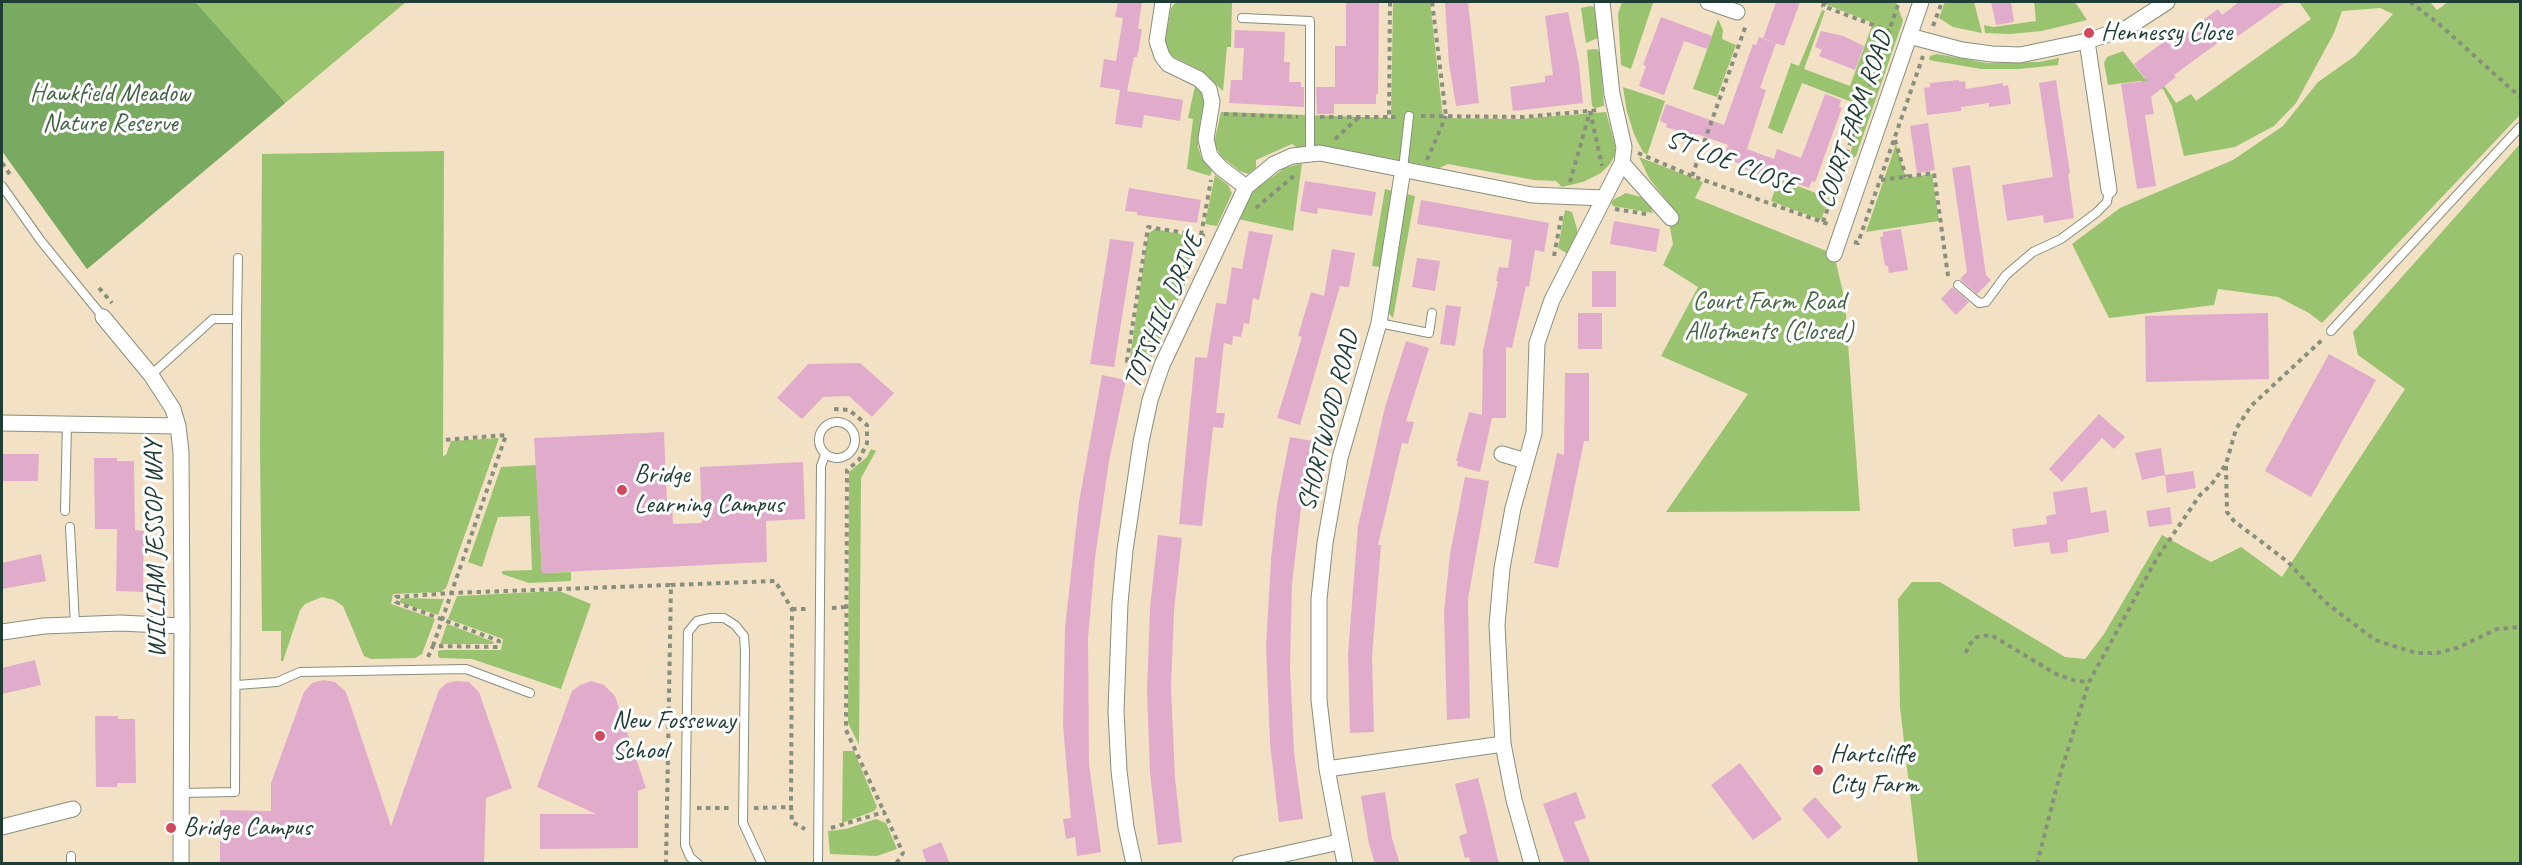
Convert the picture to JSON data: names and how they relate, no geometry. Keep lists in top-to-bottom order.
{
  "streets": {
    "street": [
      "COURT FARM ROAD",
      "ST LOE CLOSE",
      "TOTSHILL DRIVE",
      "SHORTWOOD ROAD",
      "WILLIAM JESSOP WAY"
    ]
  },
  "crossings": [
    ["TOTSHILL DRIVE", "SHORTWOOD ROAD"]
  ],
  "parks": ["Hawkfield Meadow Nature Reserve", "Court Farm Road Allotments (Closed)"],
  "places": [
    "Hennessy Close",
    "Bridge Learning Campus",
    "New Fosseway School",
    "Hartcliffe City Farm",
    "Bridge Campus"
  ]
}
